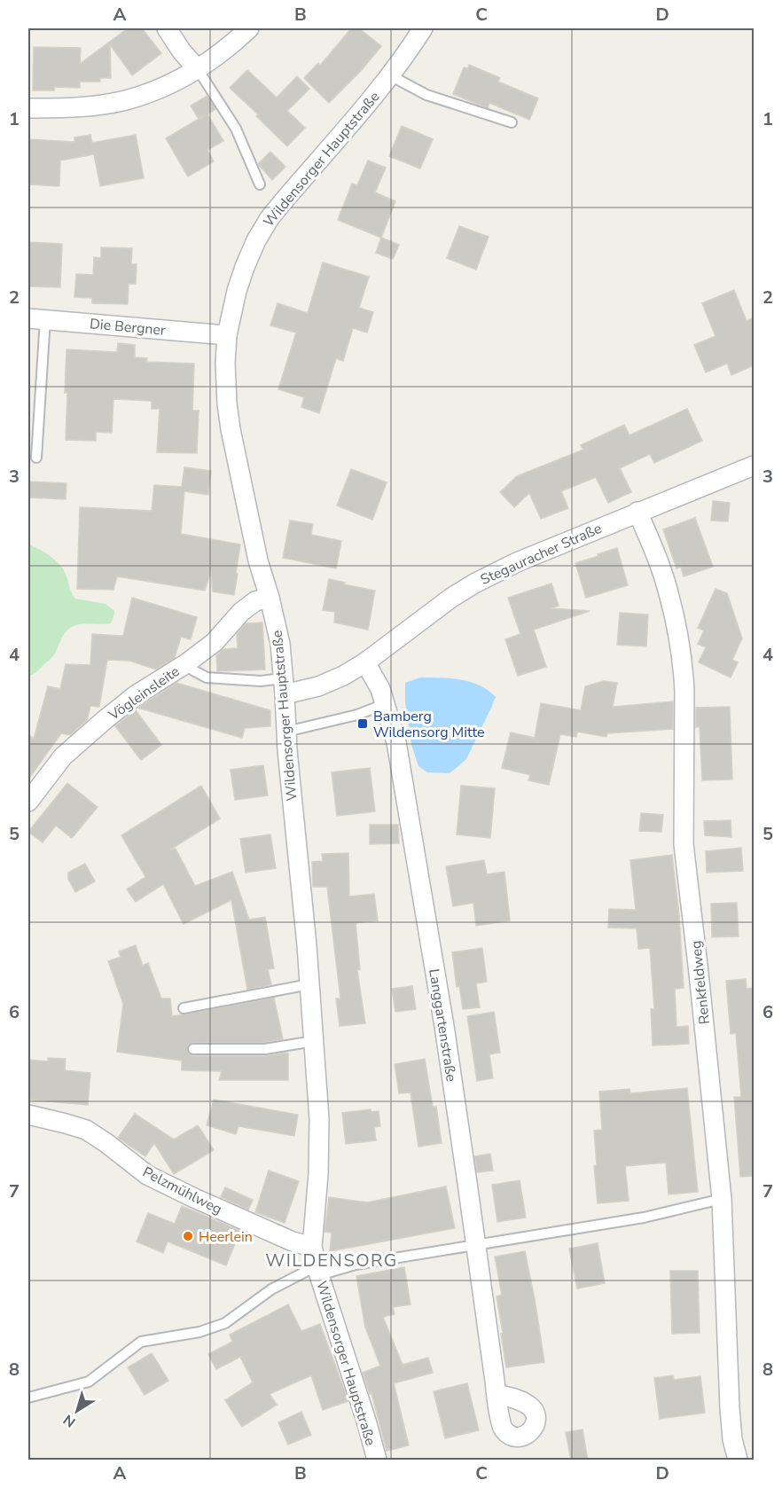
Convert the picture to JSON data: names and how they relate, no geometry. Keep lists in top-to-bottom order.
{
  "streets": {
    "street": [
      "Wildensorger Hauptstraße",
      "Die Bergner",
      "Stegauracher Straße",
      "Vögleinsleite",
      "Renkfeldweg",
      "Langgartenstraße",
      "Pelzmühlweg"
    ]
  },
  "crossings": [
    ["Wildensorger Hauptstraße", "Die Bergner"],
    ["Wildensorger Hauptstraße", "Stegauracher Straße"],
    ["Wildensorger Hauptstraße", "Vögleinsleite"],
    ["Wildensorger Hauptstraße", "Pelzmühlweg"],
    ["Stegauracher Straße", "Renkfeldweg"],
    ["Stegauracher Straße", "Langgartenstraße"]
  ],
  "districts": ["WILDENSORG"],
  "places": {
    "transit": ["Bamberg Wildensorg Mitte"],
    "other": ["Heerlein"]
  },
  "north": "bottom left",
  "grid": {
    "columns": [
      "A",
      "B",
      "C",
      "D"
    ],
    "rows": [
      "1",
      "2",
      "3",
      "4",
      "5",
      "6",
      "7",
      "8"
    ]
  }
}
